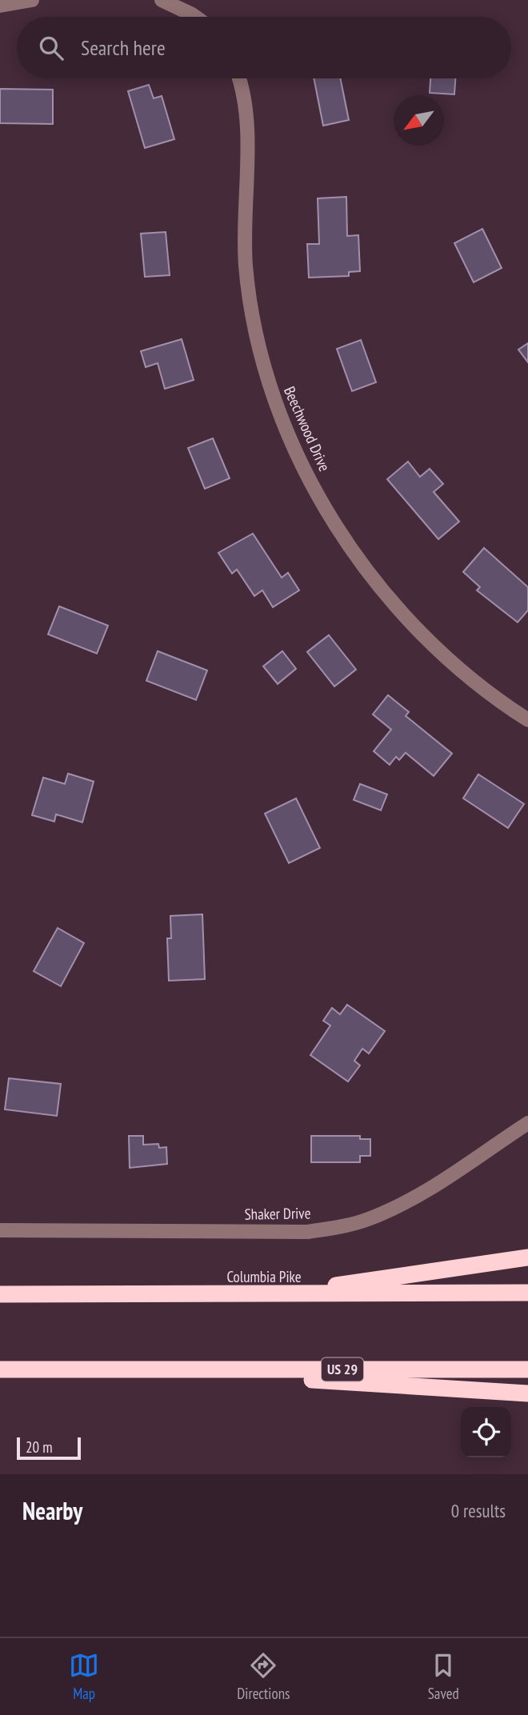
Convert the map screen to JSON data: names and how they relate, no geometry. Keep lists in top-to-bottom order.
{
  "streets": {
    "highway": ["Columbia Pike", "US 29"],
    "street": ["Beechwood Drive", "Shaker Drive"]
  },
  "scale_bar": "20 m",
  "north": "bottom left",
  "page": {
    "search": "Search here",
    "scale": "20 m",
    "heading": ["Nearby", "0 results"],
    "nav": ["Map", "Directions", "Saved"]
  }
}
